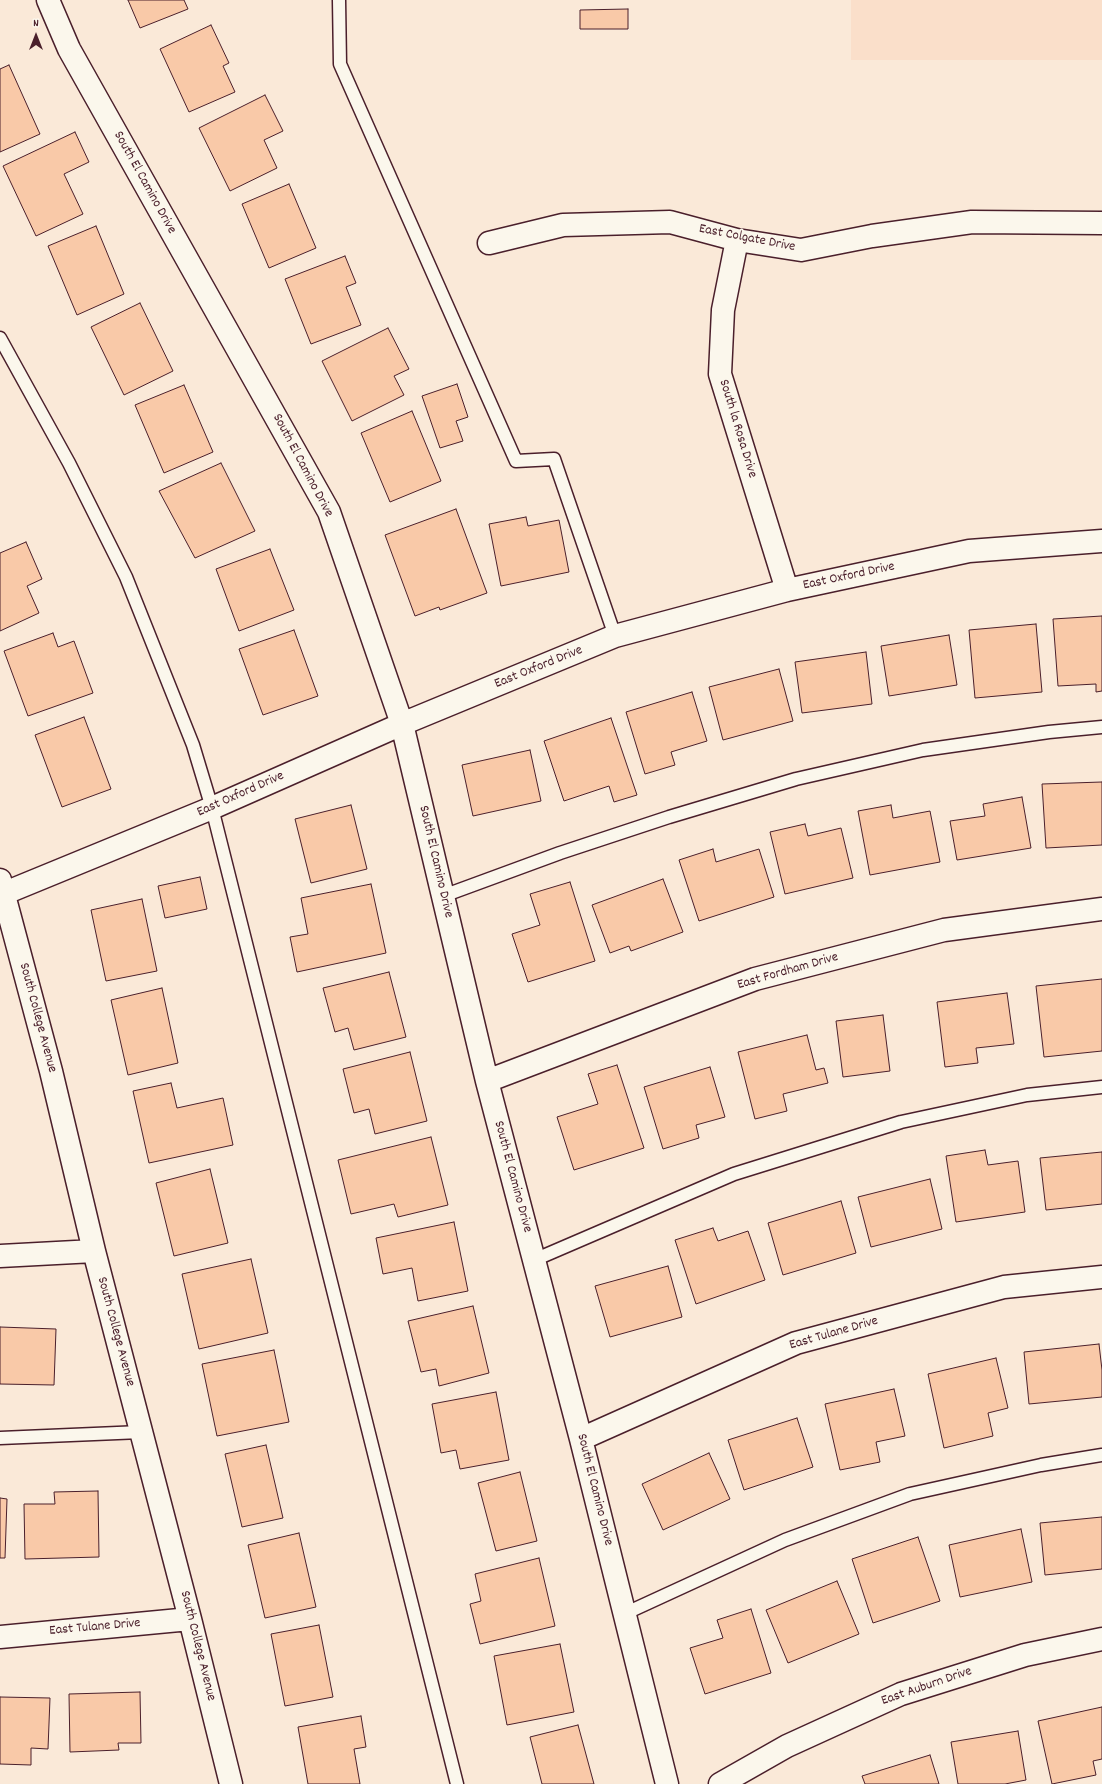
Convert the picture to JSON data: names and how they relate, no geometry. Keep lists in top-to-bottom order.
{
  "streets": {
    "street": [
      "South El Camino Drive",
      "East Colgate Drive",
      "South la Rosa Drive",
      "East Oxford Drive",
      "East Fordham Drive",
      "South College Avenue",
      "East Tulane Drive",
      "East Auburn Drive"
    ]
  },
  "crossings": [
    ["South El Camino Drive", "East Oxford Drive"],
    ["South El Camino Drive", "East Fordham Drive"],
    ["South El Camino Drive", "East Tulane Drive"],
    ["East Colgate Drive", "South la Rosa Drive"],
    ["South la Rosa Drive", "East Oxford Drive"],
    ["East Oxford Drive", "South College Avenue"],
    ["South College Avenue", "East Tulane Drive"]
  ],
  "north": "top"
}
